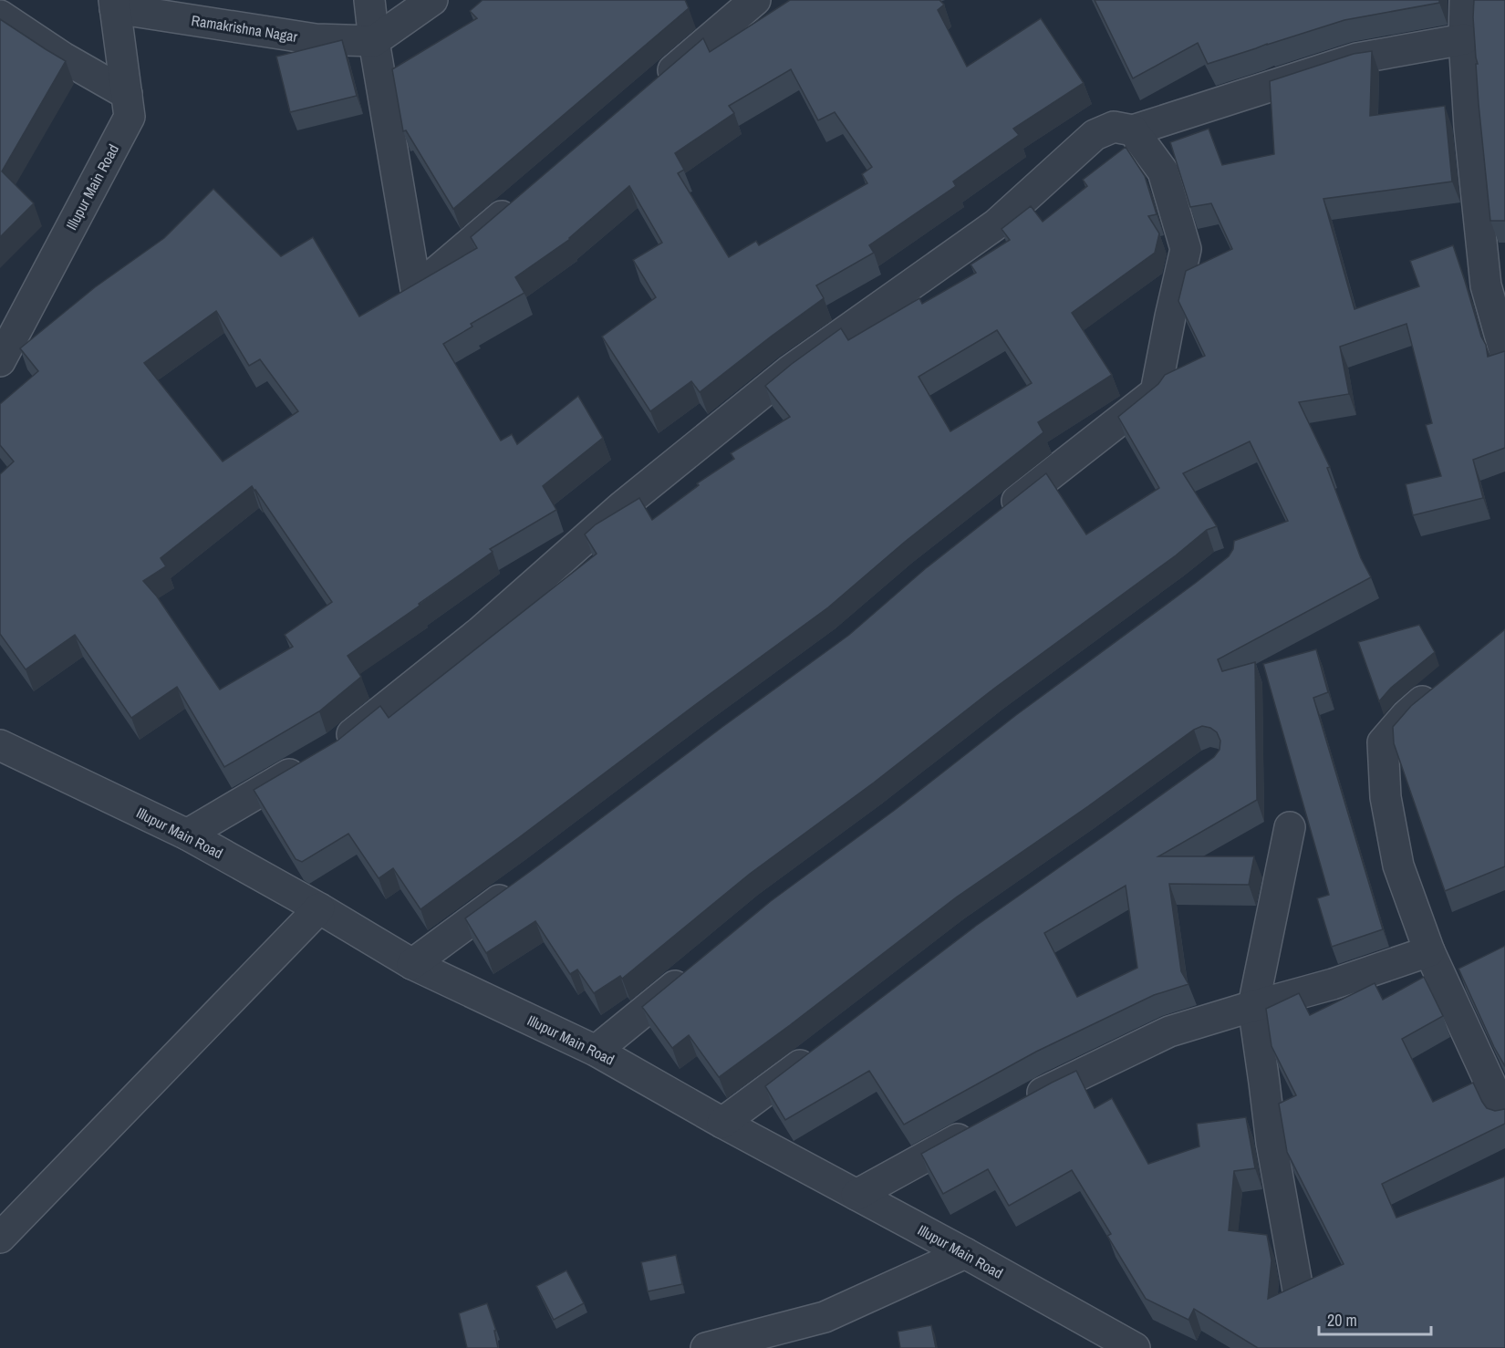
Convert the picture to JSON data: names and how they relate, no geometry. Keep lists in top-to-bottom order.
{
  "streets": {
    "street": ["Ramakrishna Nagar", "Illupur Main Road"]
  },
  "crossings": [
    ["Ramakrishna Nagar", "Illupur Main Road"]
  ],
  "scale_bar": "20 m"
}
